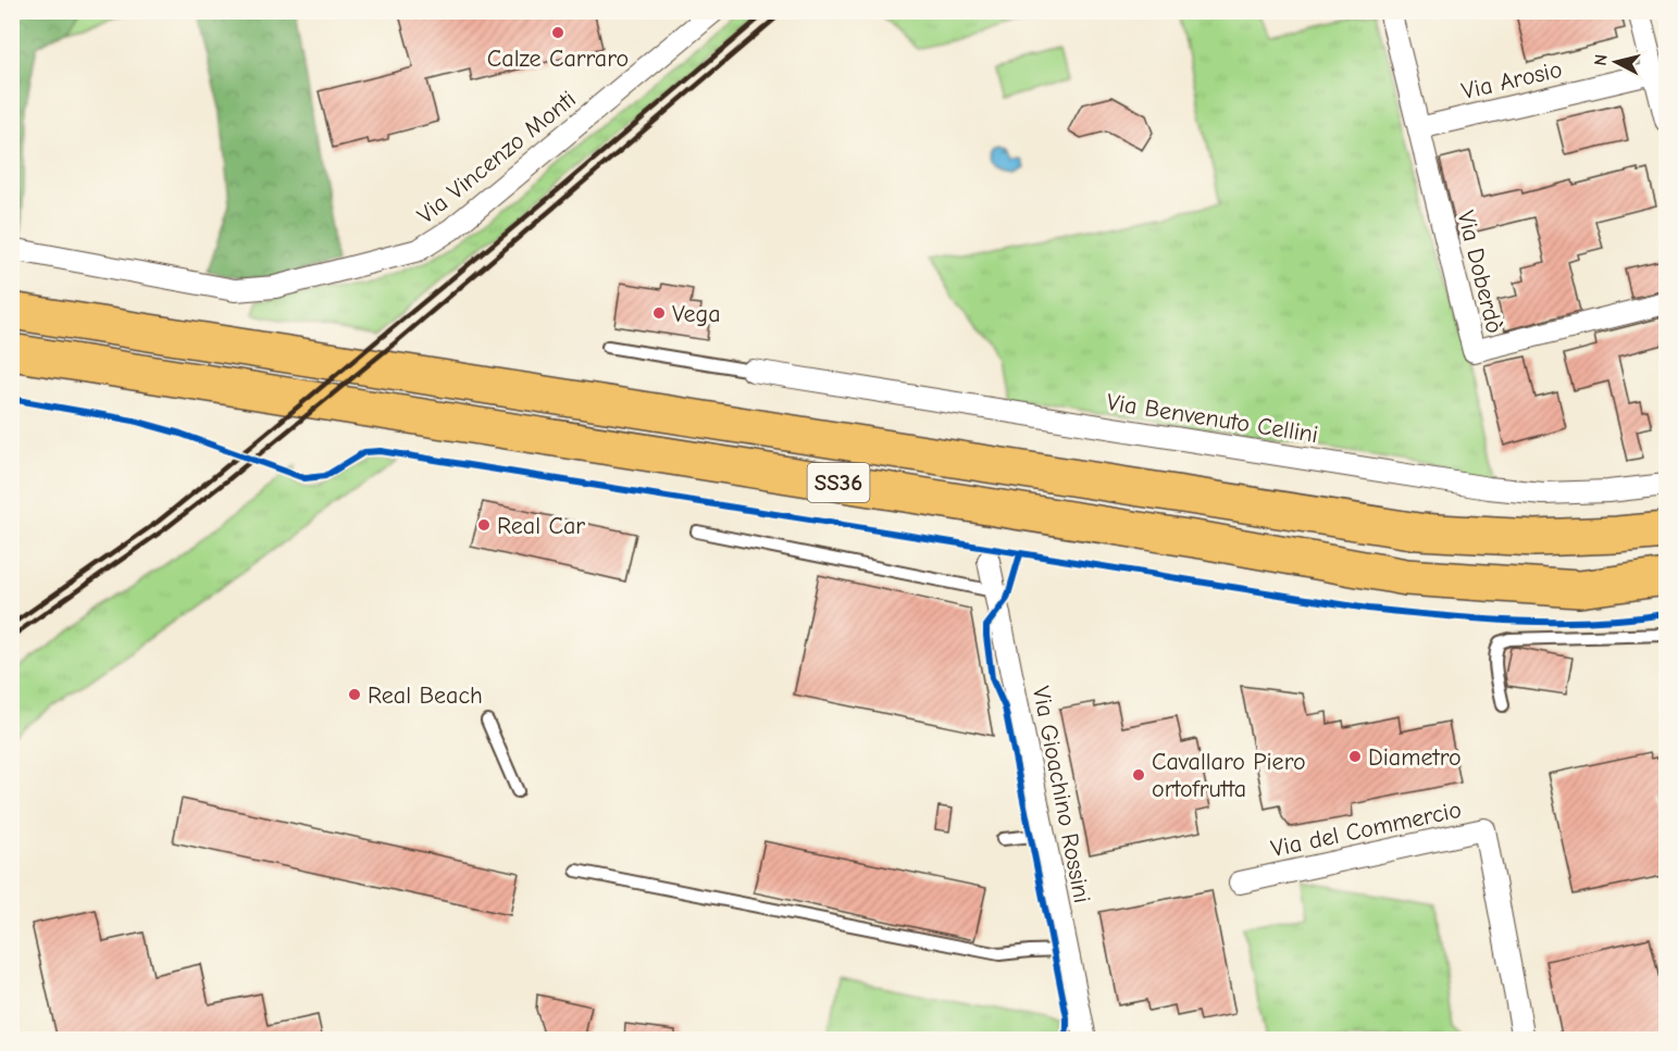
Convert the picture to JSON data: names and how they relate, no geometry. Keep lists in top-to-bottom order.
{
  "streets": {
    "highway": ["SS36"],
    "street": [
      "Via Arosio",
      "Via Vincenzo Monti",
      "Via Doberdò",
      "Via Benvenuto Cellini",
      "Via Gioachino Rossini",
      "Via del Commercio"
    ]
  },
  "crossings": [
    ["Via Arosio", "Via Doberdò"]
  ],
  "places": [
    "Calze Carraro",
    "Vega",
    "Real Car",
    "Real Beach",
    "Diametro",
    "Cavallaro Piero ortofrutta"
  ],
  "north": "left"
}
